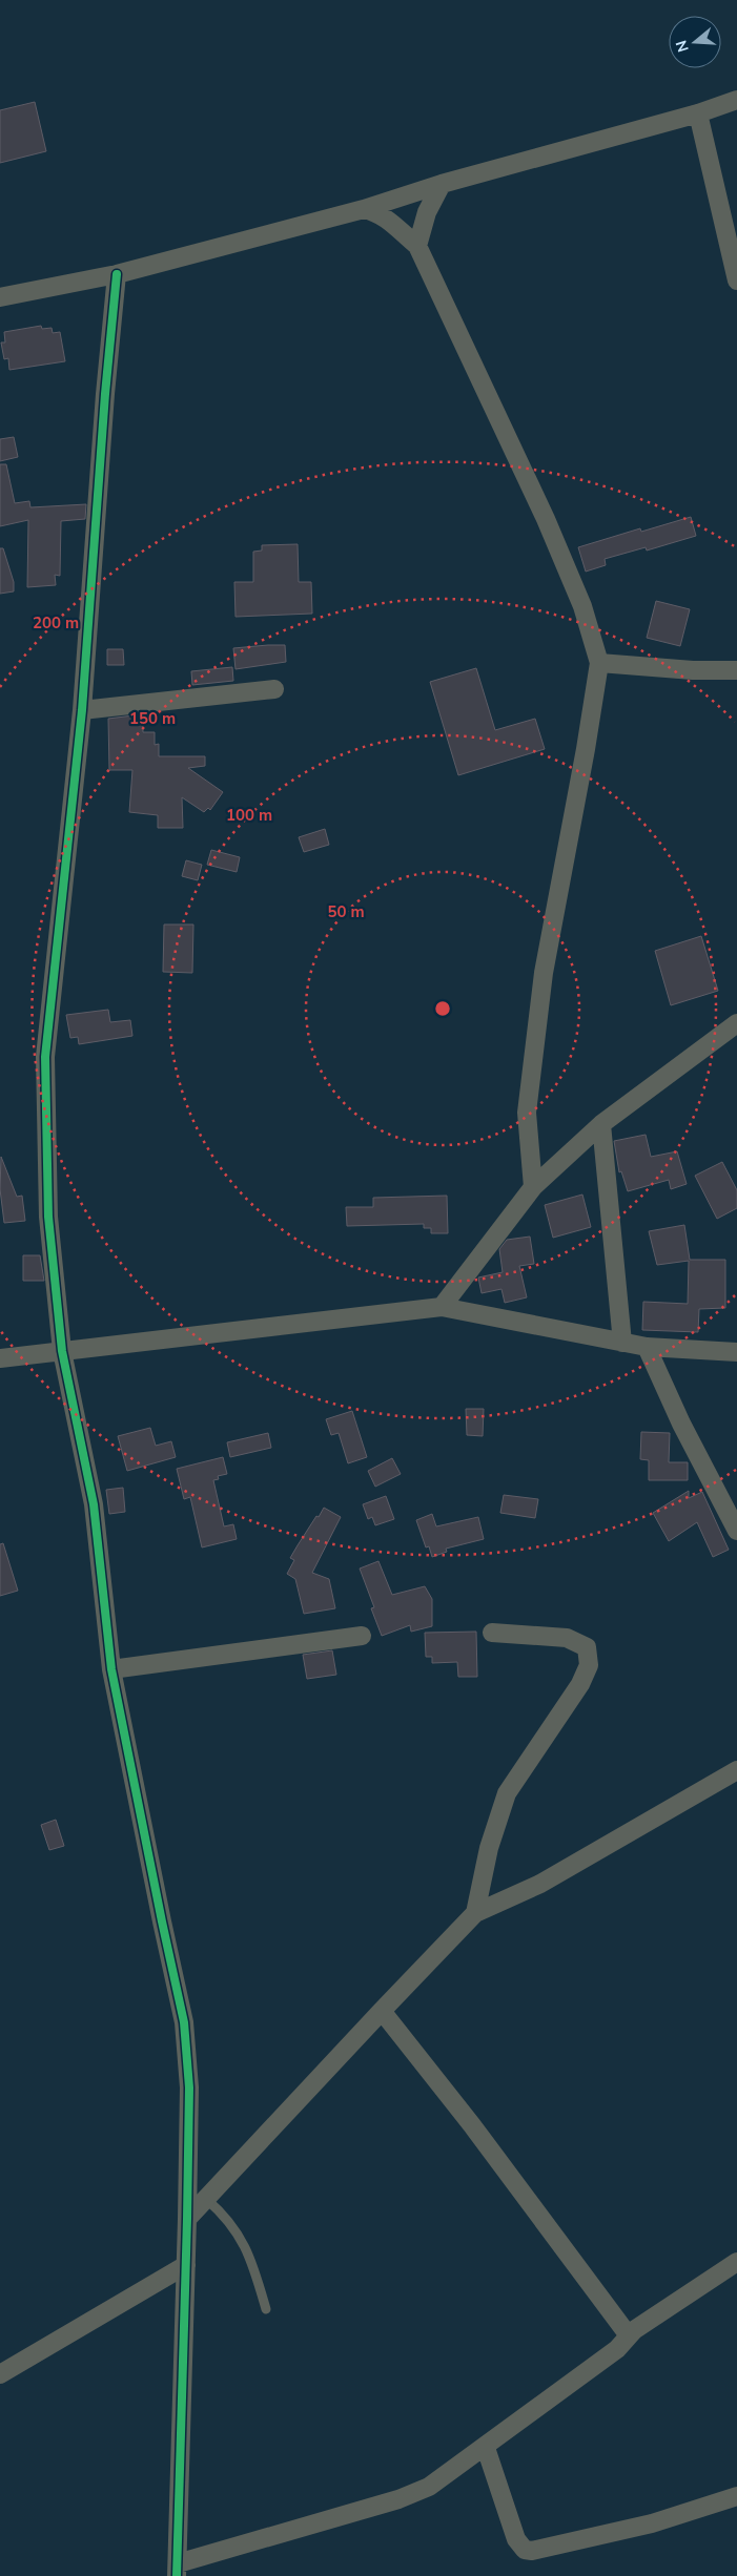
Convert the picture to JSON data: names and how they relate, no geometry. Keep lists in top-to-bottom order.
{
  "north": "left",
  "rings": [
    "200 m",
    "150 m",
    "100 m",
    "50 m"
  ]
}
